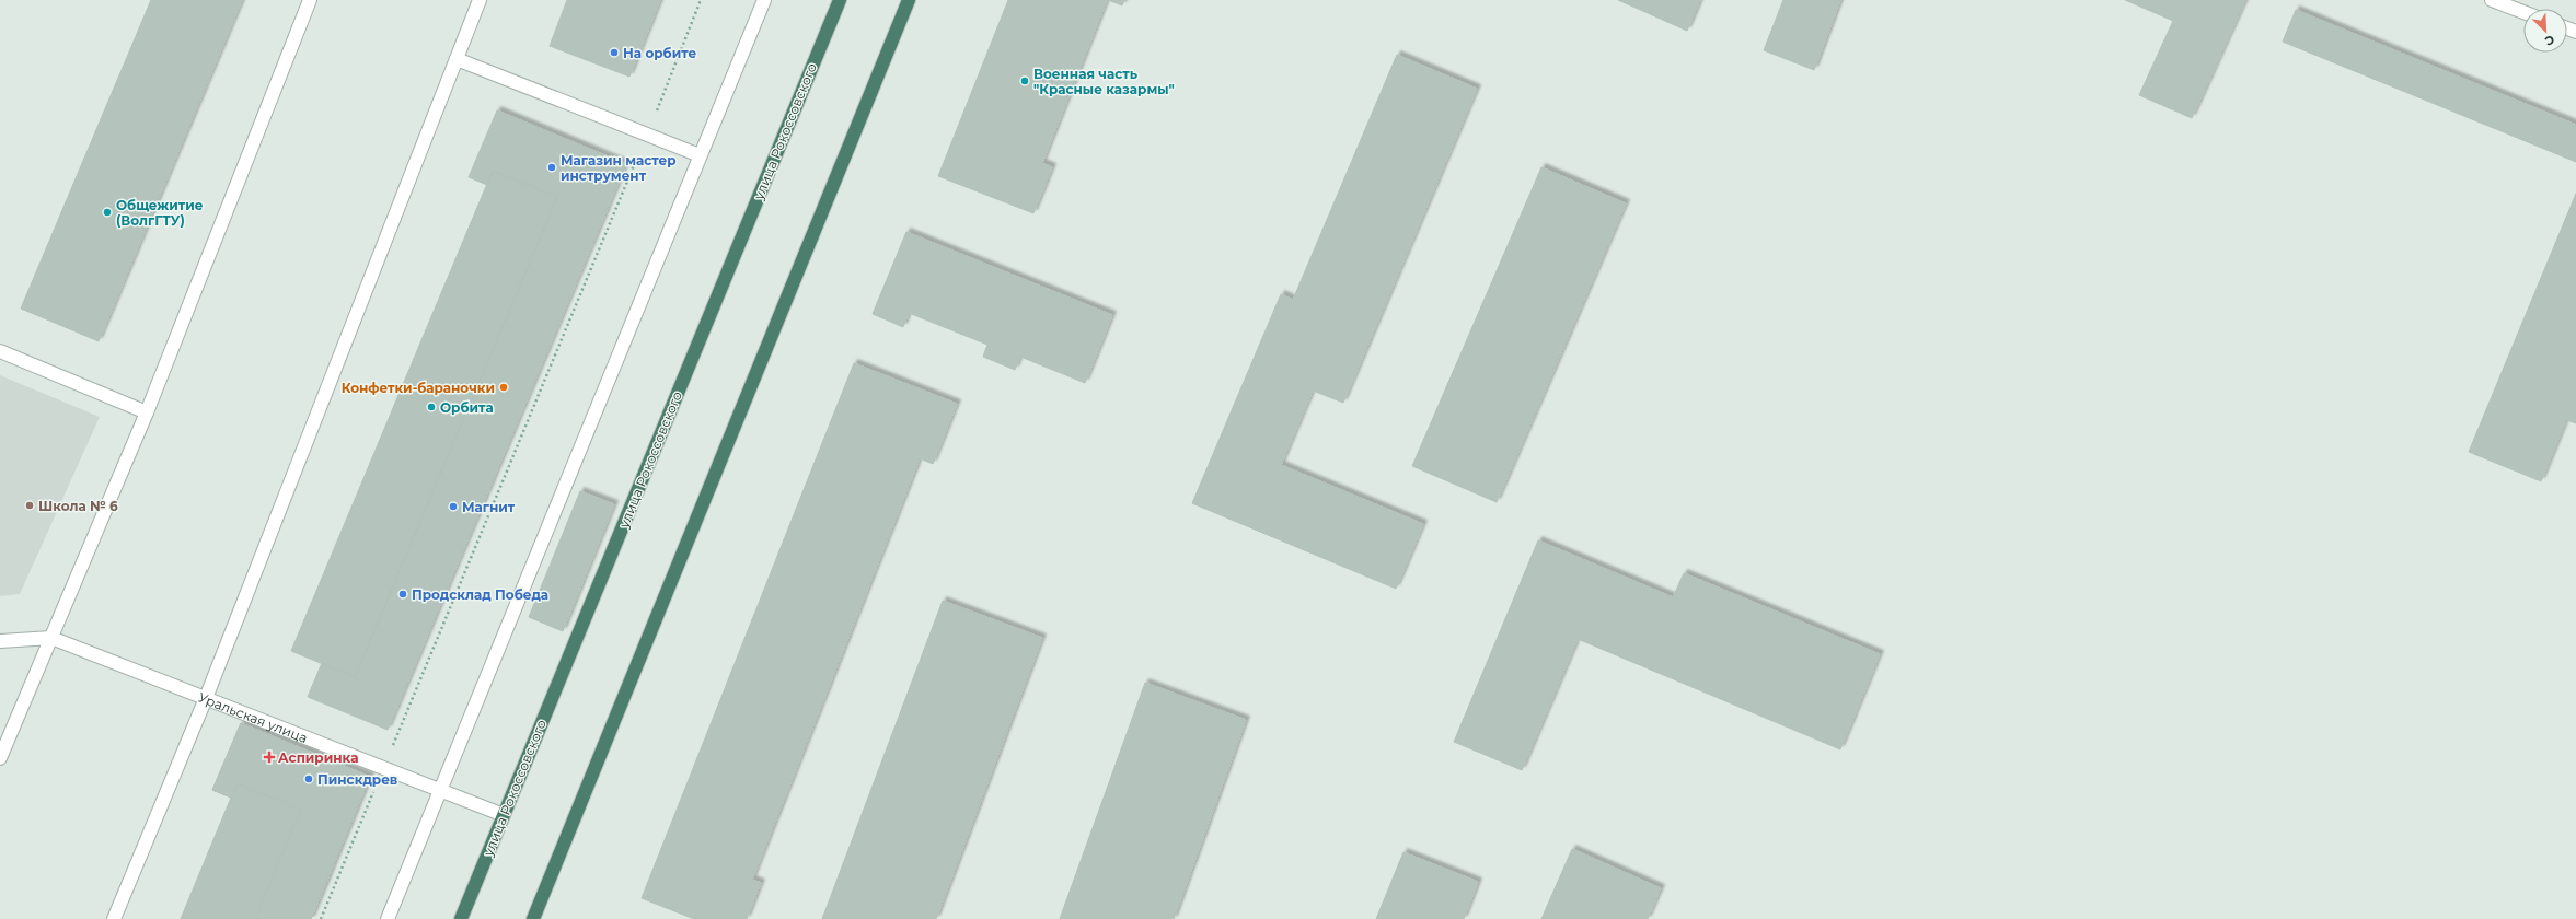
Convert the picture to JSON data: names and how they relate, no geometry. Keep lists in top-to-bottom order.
{
  "streets": {
    "highway": ["улица Рокоссовского"],
    "street": ["Уральская улица"]
  },
  "crossings": [
    ["улица Рокоссовского", "Уральская улица"]
  ],
  "places": {
    "other": [
      "На орбите",
      "Военная часть \"Красные казармы\"",
      "Магазин мастер инструмент",
      "Общежитие (ВолгГТУ)",
      "Конфетки-бараночки",
      "Орбита",
      "Школа № 6",
      "Магнит",
      "Продсклад Победа",
      "Пинскдрев"
    ],
    "health": ["Аспиринка"]
  },
  "north": "bottom right"
}
